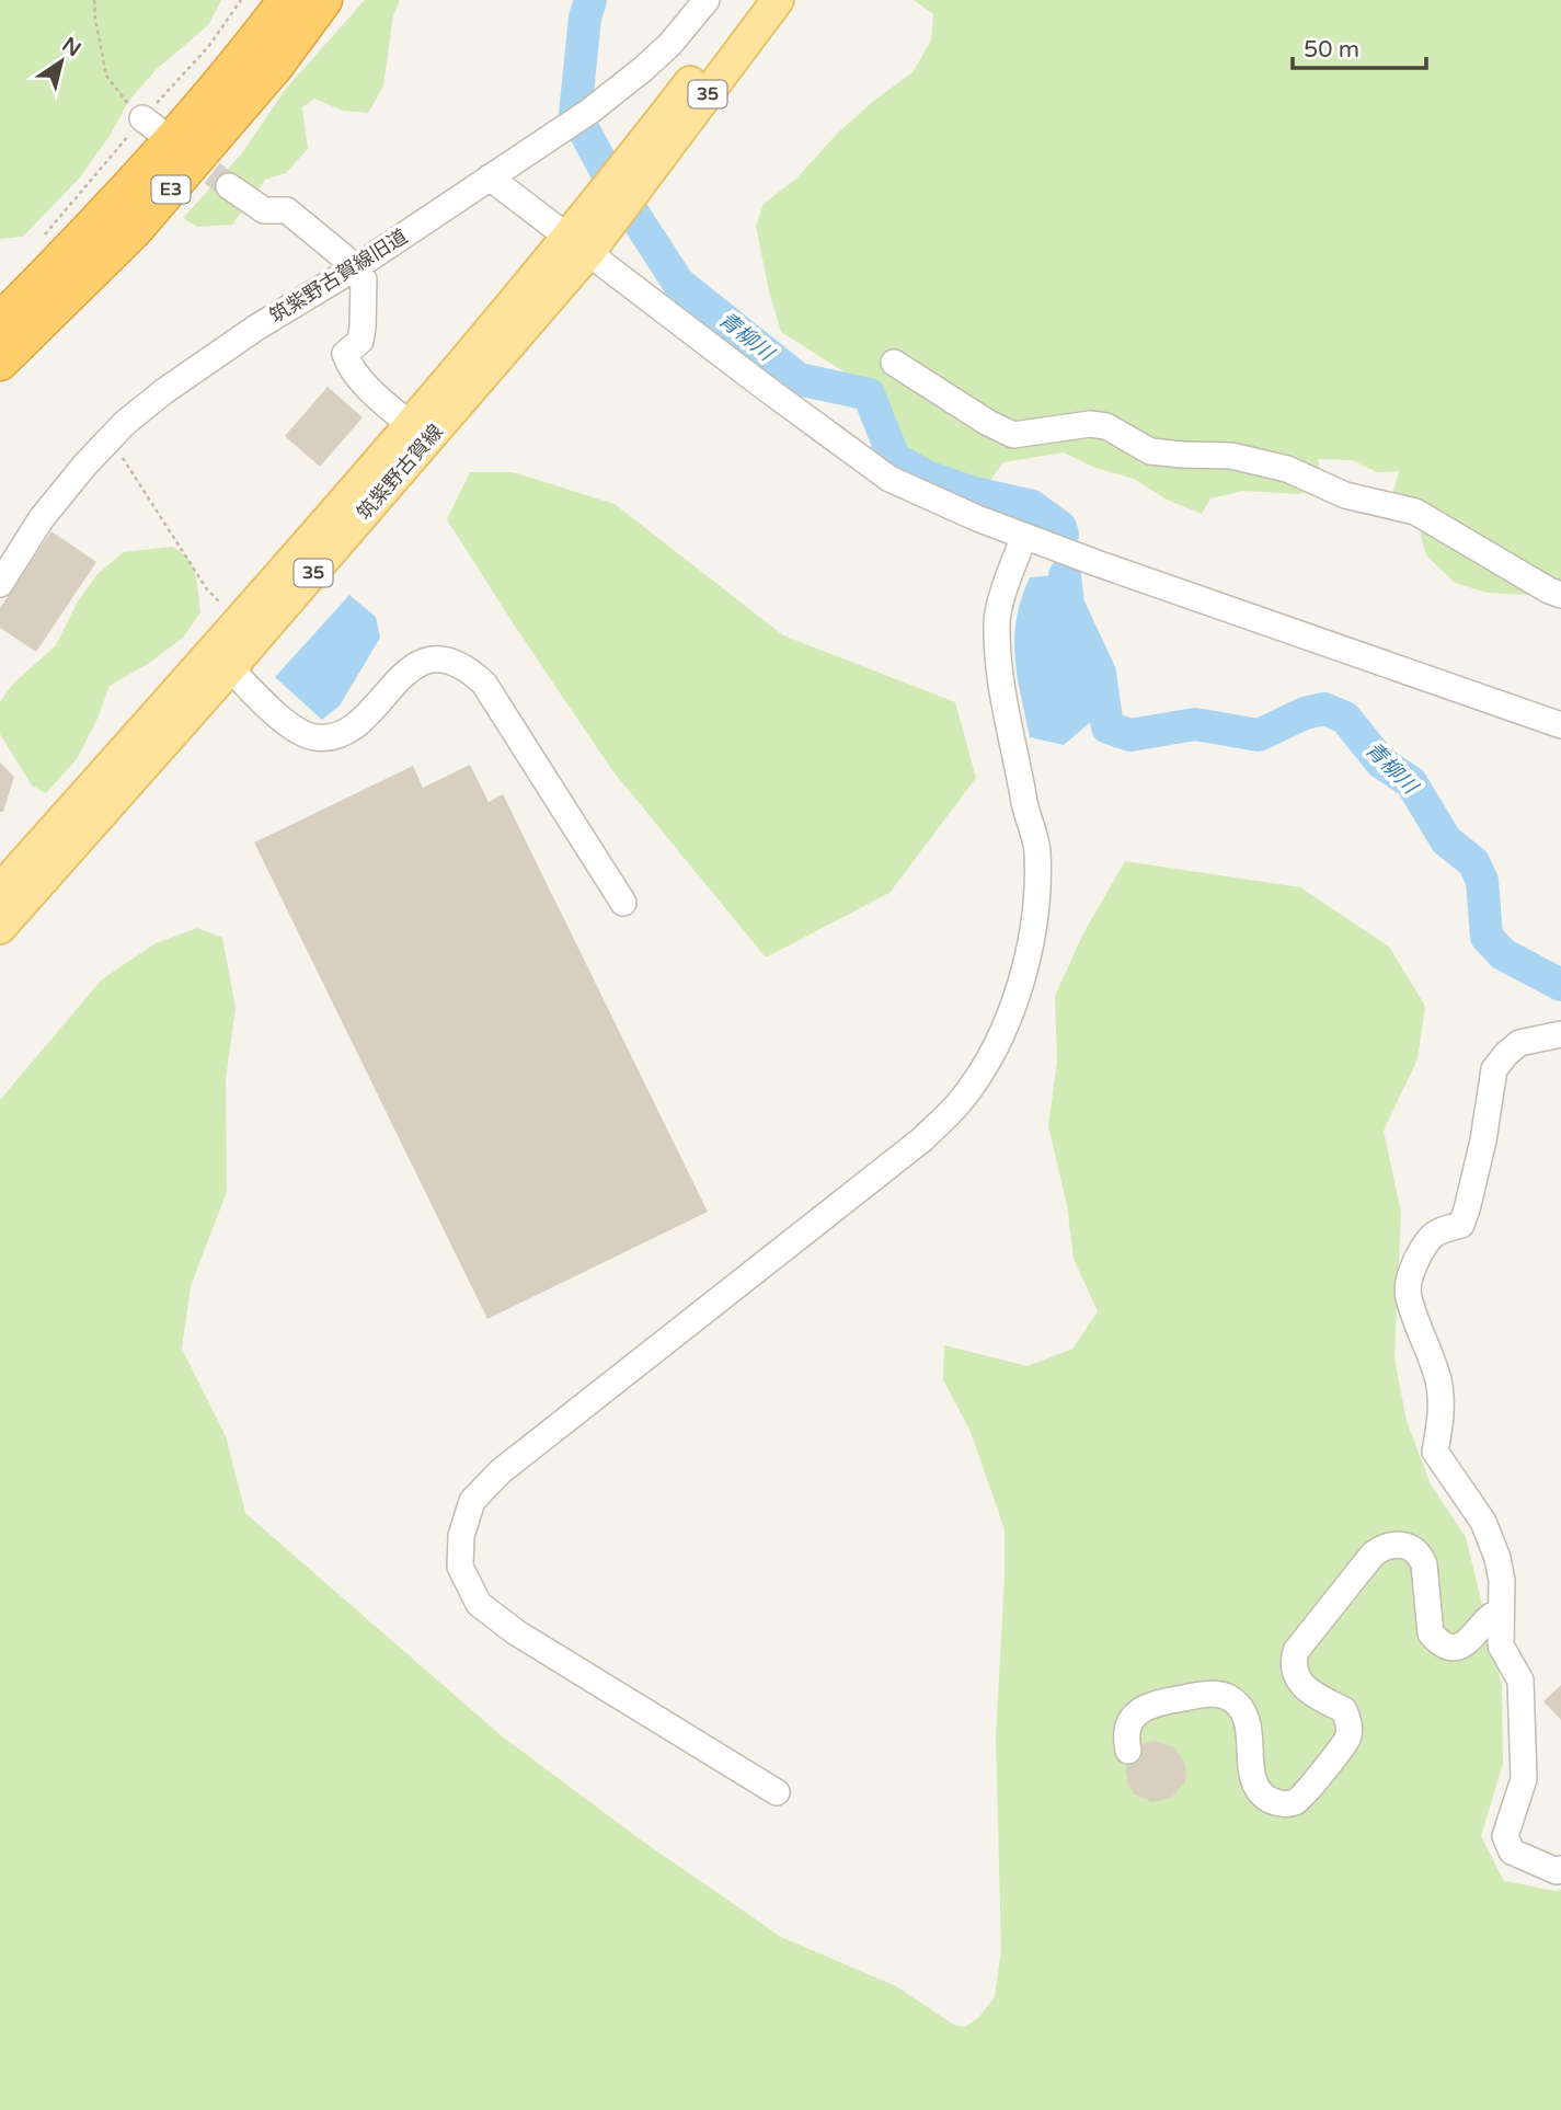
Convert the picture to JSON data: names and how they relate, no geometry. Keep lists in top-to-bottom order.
{
  "streets": {
    "highway": ["E3"],
    "main road": ["35", "筑紫野古賀線"],
    "street": ["筑紫野古賀線旧道"]
  },
  "water": ["青柳川"],
  "scale_bar": "50 m",
  "north": "top right"
}
